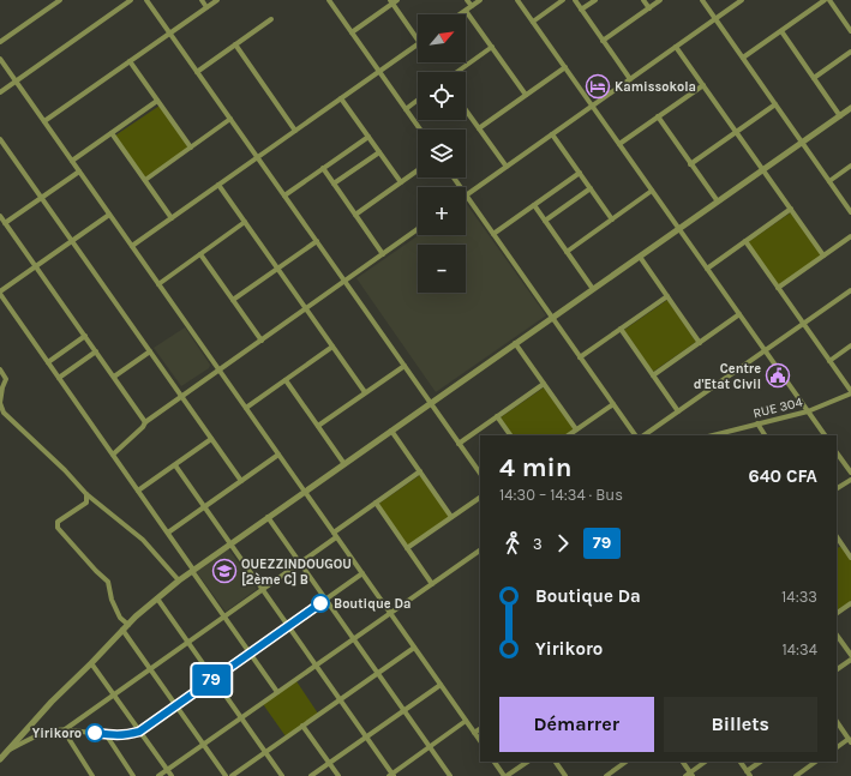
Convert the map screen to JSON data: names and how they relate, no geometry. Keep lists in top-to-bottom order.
{
  "streets": {
    "street": ["RUE 304"]
  },
  "places": {
    "hotel": ["Kamissokola"],
    "public building": ["Centre d'Etat Civil"],
    "school or university": ["OUEZZINDOUGOU [2ème C] B"],
    "other": ["Boutique Da", "Yirikoro"]
  },
  "lines": ["bus line 79"],
  "north": "top right",
  "page": {
    "on_map": "79",
    "map_buttons": ["+", "−"],
    "heading": ["4 min", "14:30 – 14:34 · Bus", "640 CFA"],
    "legs": ["3", "79"],
    "list": [
      {
        "name": "Boutique Da",
        "value": "14:33"
      },
      {
        "name": "Yirikoro",
        "value": "14:34"
      }
    ],
    "buttons": ["Démarrer", "Billets"]
  }
}
